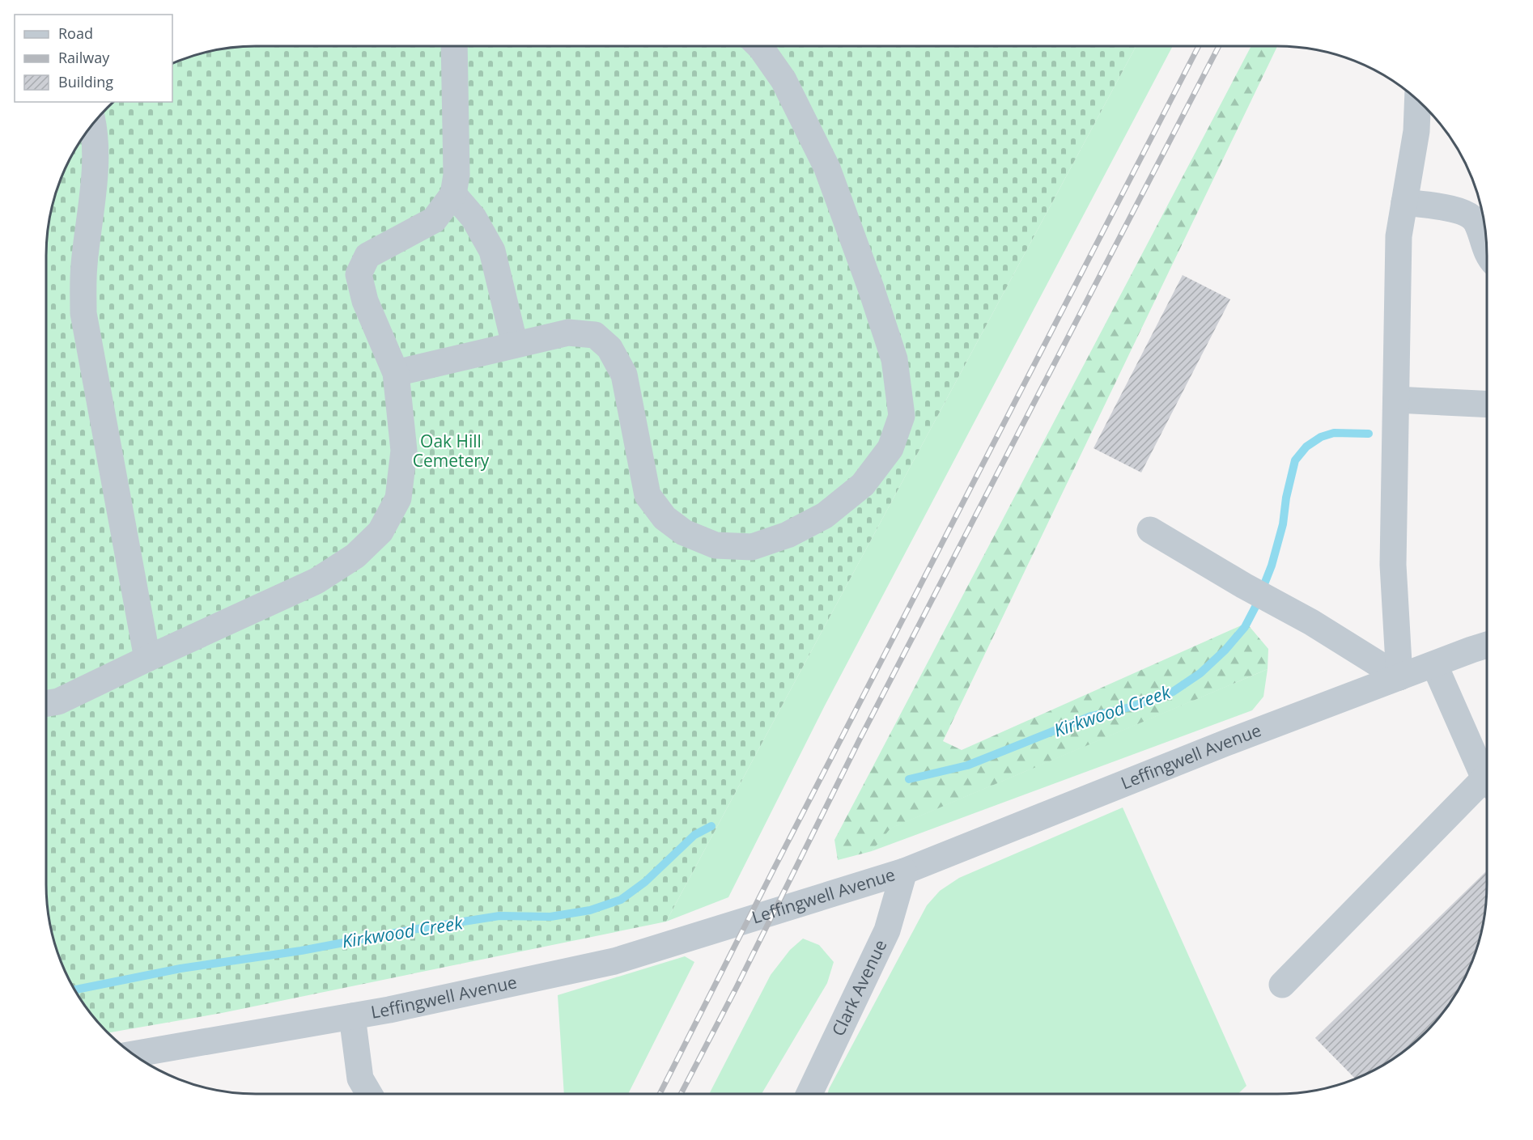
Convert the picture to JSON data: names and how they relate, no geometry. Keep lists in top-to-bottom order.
{
  "streets": {
    "street": ["Leffingwell Avenue", "Clark Avenue"]
  },
  "crossings": [
    ["Leffingwell Avenue", "Clark Avenue"]
  ],
  "water": ["Kirkwood Creek"],
  "parks": ["Oak Hill Cemetery"],
  "legend": ["Road", "Railway", "Building"]
}
